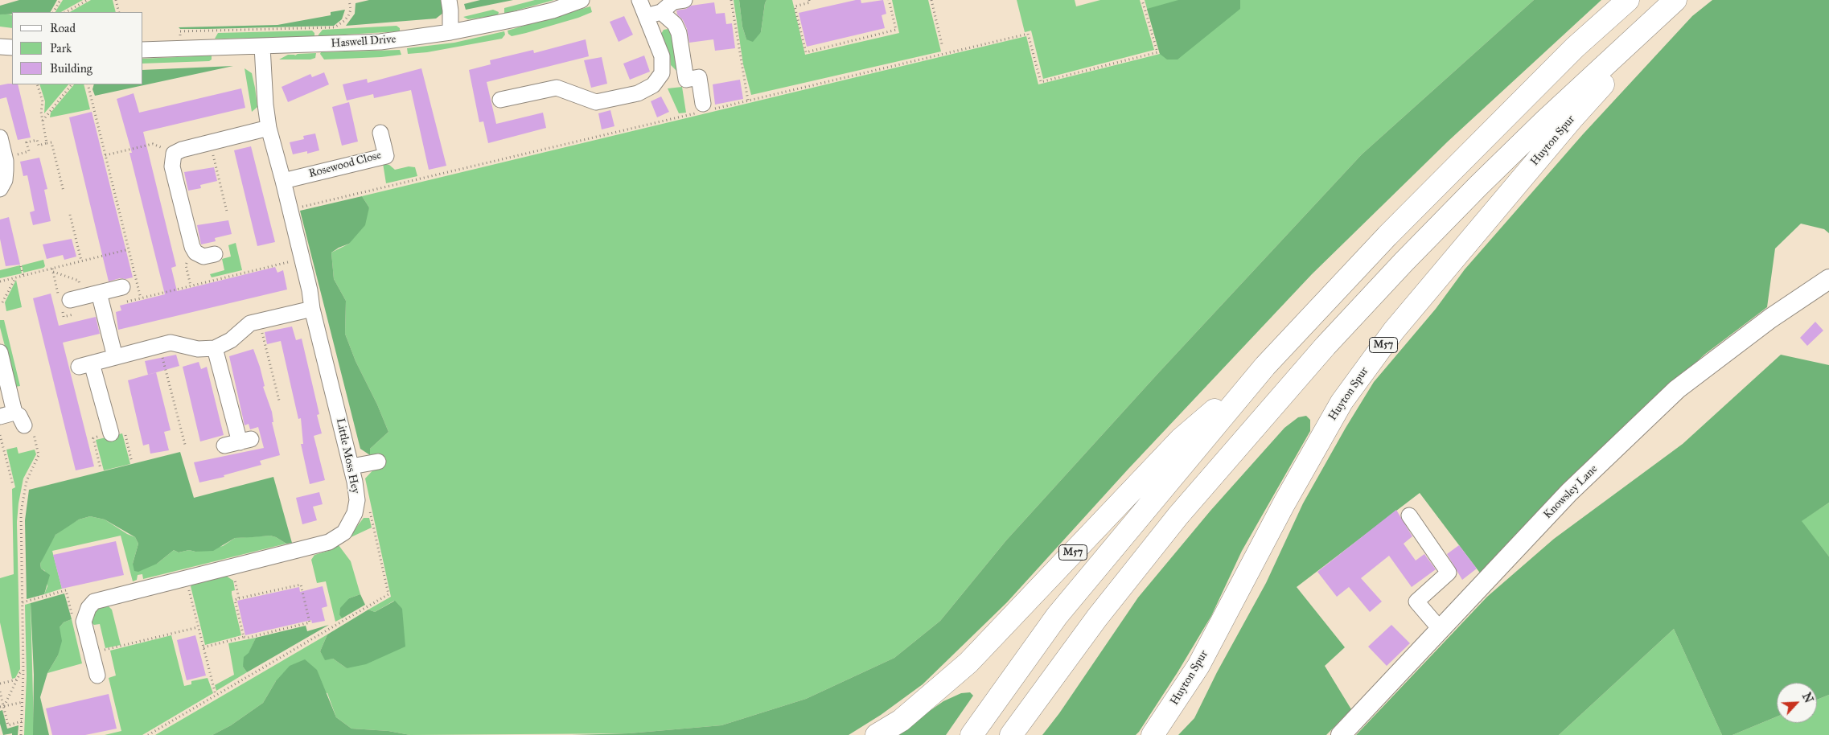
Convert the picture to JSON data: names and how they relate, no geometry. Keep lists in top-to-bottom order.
{
  "streets": {
    "highway": ["Huyton Spur", "M57"],
    "main road": ["Knowsley Lane"],
    "street": ["Haswell Drive", "Rosewood Close", "Little Moss Hey"]
  },
  "crossings": [
    ["Haswell Drive", "Little Moss Hey"],
    ["Rosewood Close", "Little Moss Hey"]
  ],
  "legend": ["Road", "Park", "Building"],
  "north": "top right"
}
